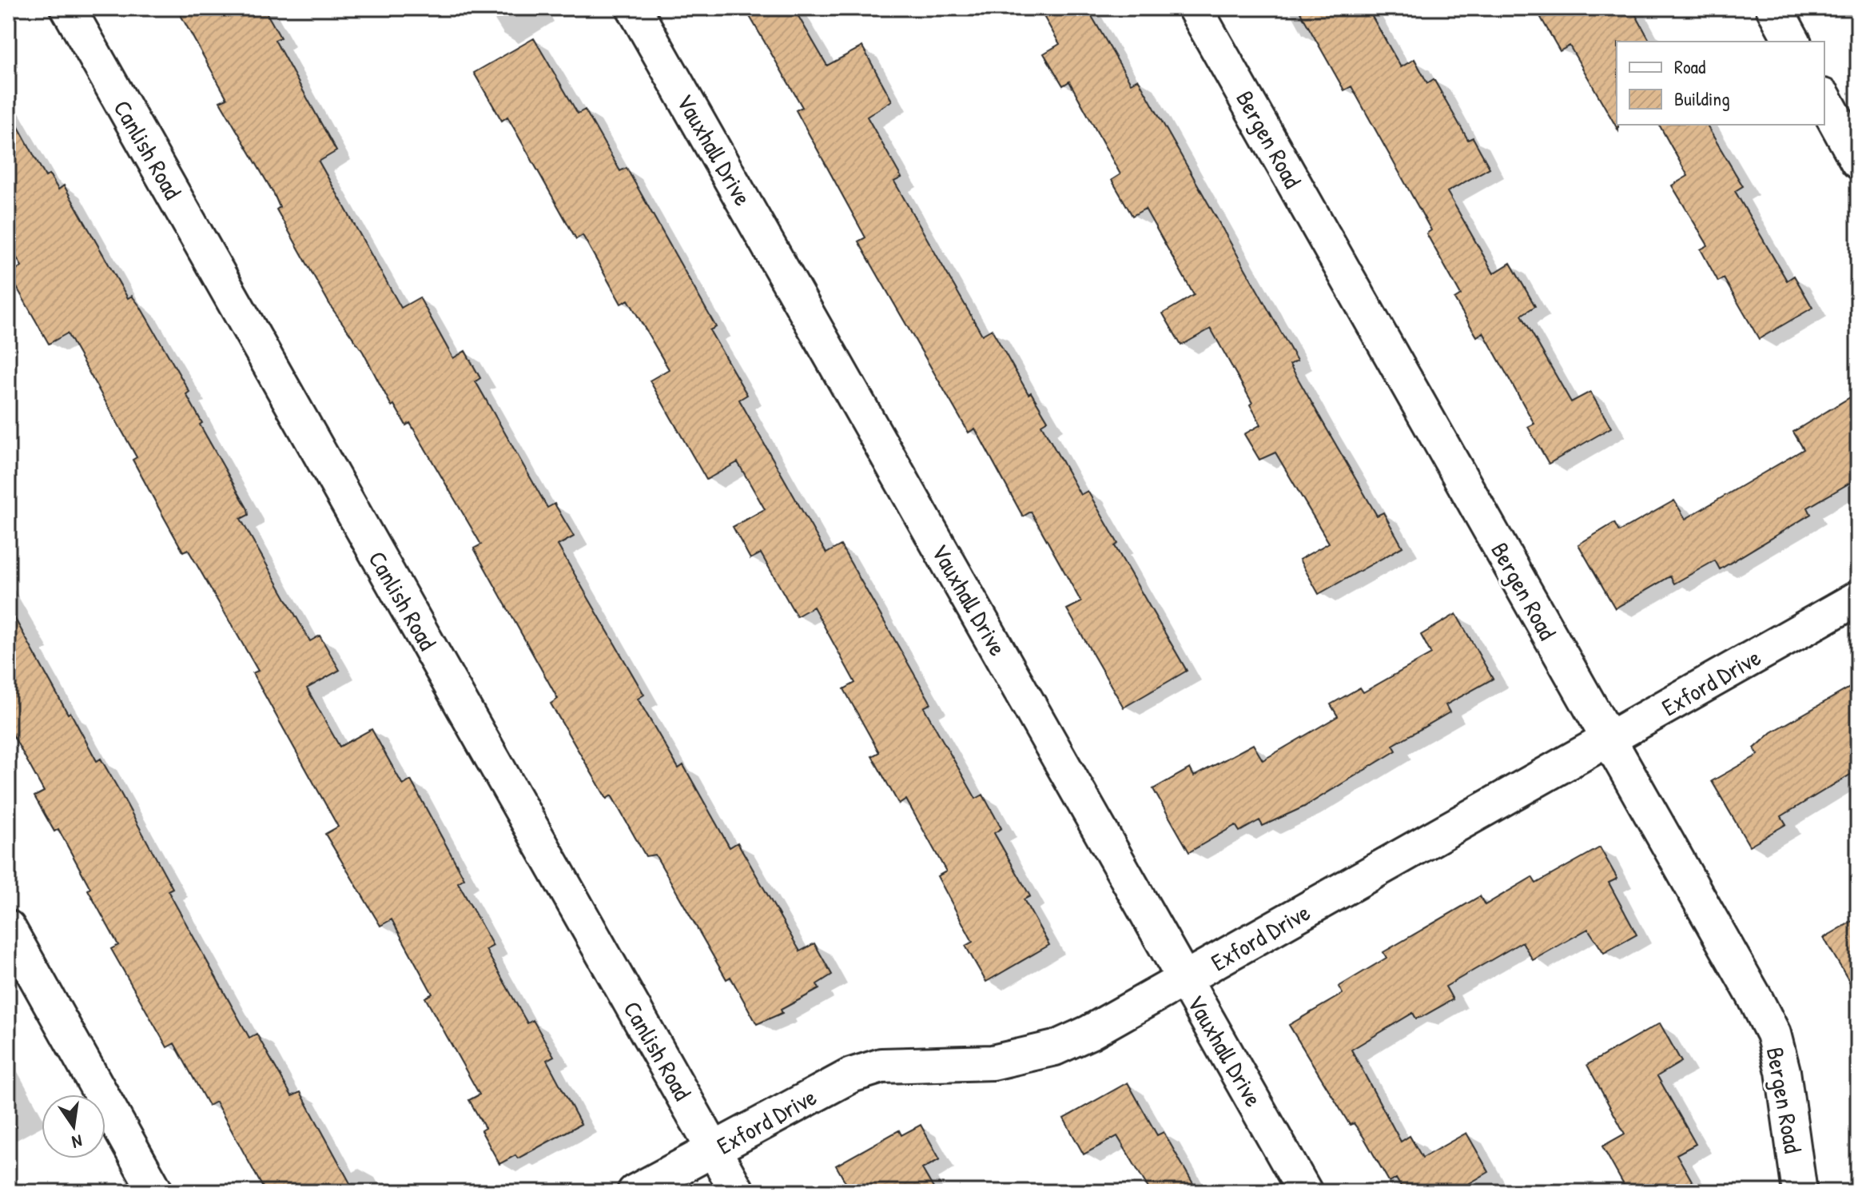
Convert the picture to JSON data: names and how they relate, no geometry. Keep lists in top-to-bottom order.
{
  "streets": {
    "street": [
      "Bergen Road",
      "Canlish Road",
      "Vauxhall Drive",
      "Exford Drive"
    ]
  },
  "crossings": [
    ["Bergen Road", "Exford Drive"],
    ["Canlish Road", "Exford Drive"],
    ["Vauxhall Drive", "Exford Drive"]
  ],
  "legend": ["Road", "Building"],
  "north": "bottom"
}
